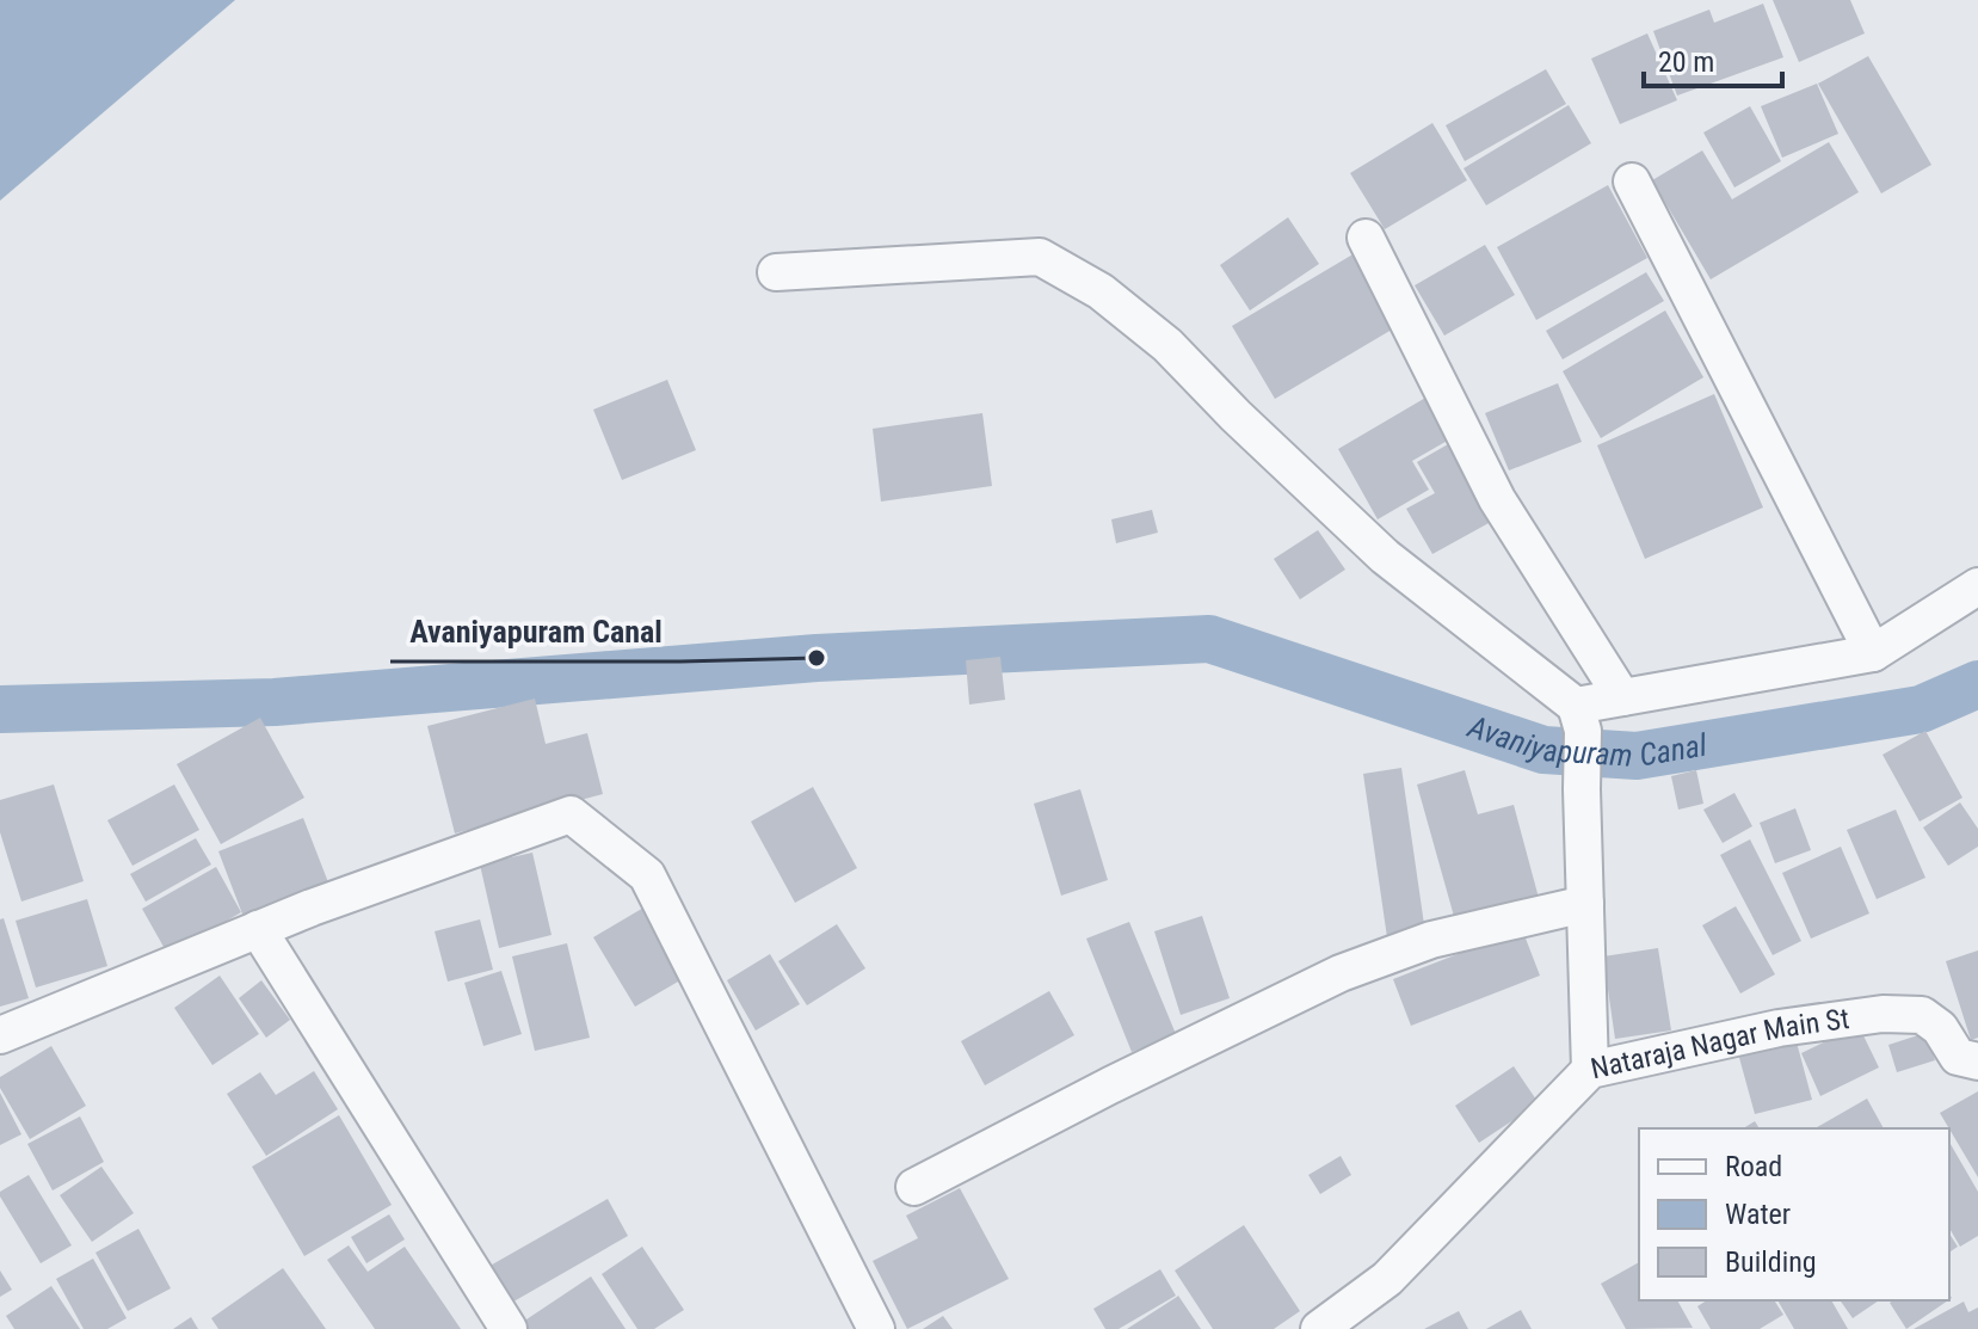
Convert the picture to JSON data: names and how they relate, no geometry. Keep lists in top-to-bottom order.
{
  "streets": {
    "street": ["Nataraja Nagar Main St"]
  },
  "water": ["Avaniyapuram Canal"],
  "places": ["Avaniyapuram Canal"],
  "legend": ["Road", "Water", "Building"],
  "scale_bar": "20 m"
}
